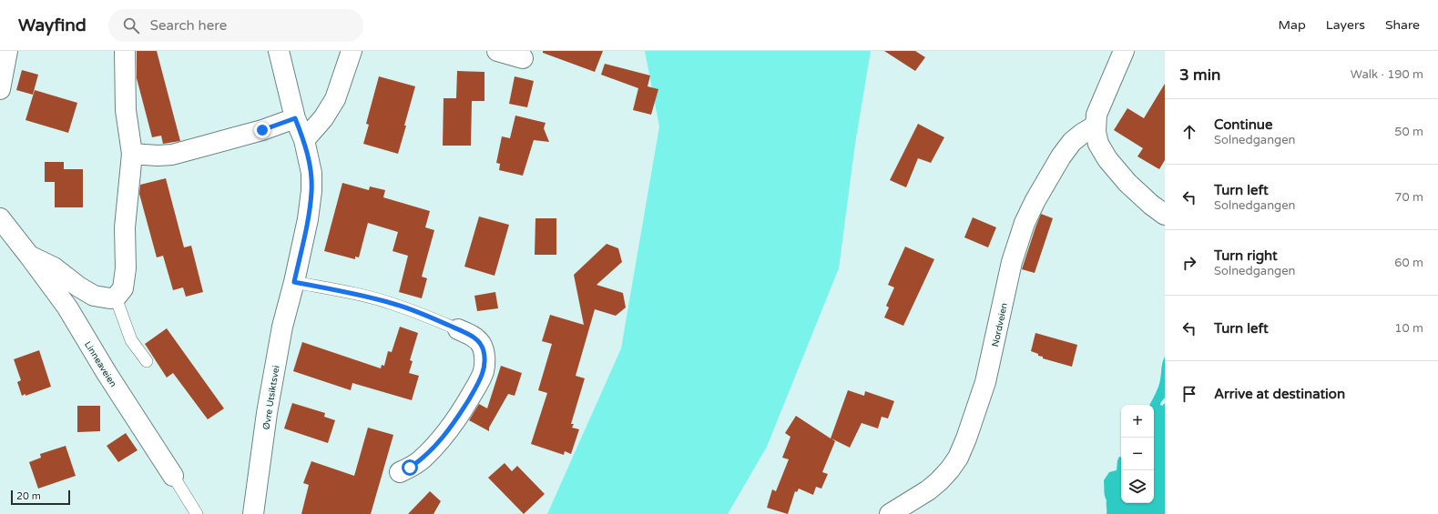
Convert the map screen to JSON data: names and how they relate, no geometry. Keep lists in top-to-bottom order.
{
  "streets": {
    "street": ["Nordveien", "Linneaveien", "Øvre Utsiktsvei"]
  },
  "scale_bar": "20 m",
  "page": {
    "header": "Wayfind",
    "search": "Search here",
    "nav": ["Map", "Layers", "Share"],
    "heading": ["3 min", "Walk · 190 m"],
    "list": [
      ["Continue", "Solnedgangen", "50 m"],
      ["Turn left", "Solnedgangen", "70 m"],
      ["Turn right", "Solnedgangen", "60 m"],
      ["Turn left", "10 m"],
      "Arrive at destination"
    ],
    "map_buttons": ["+", "−"],
    "scale": "20 m"
  }
}
